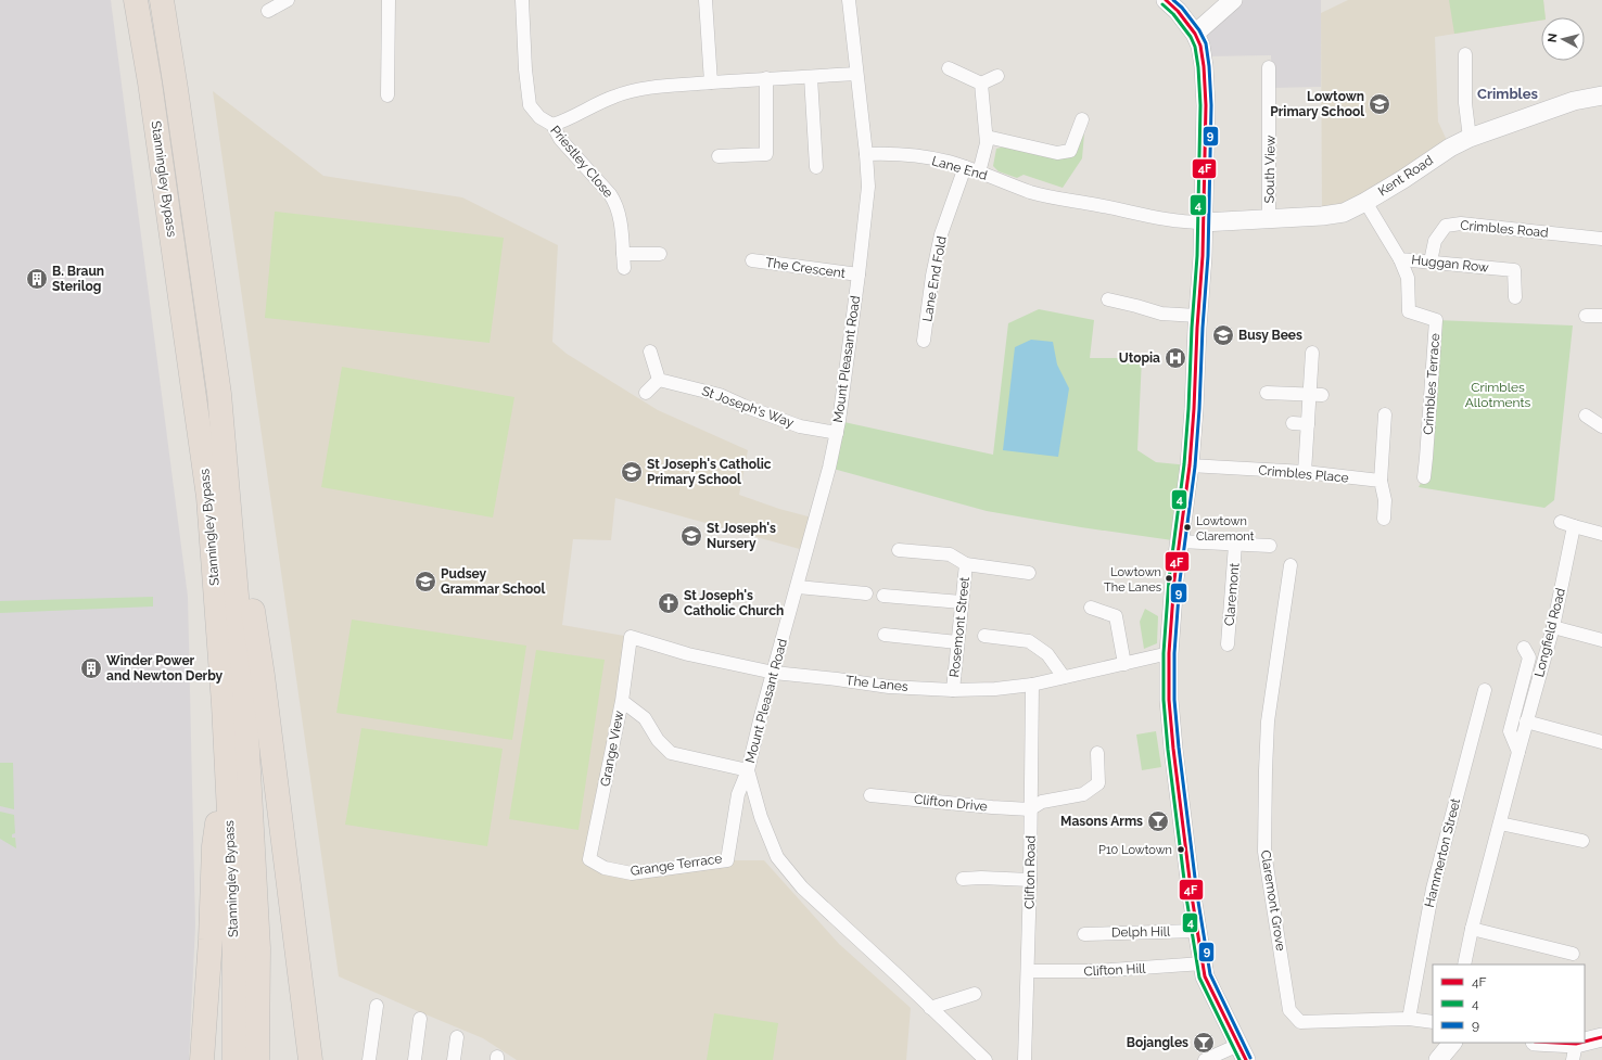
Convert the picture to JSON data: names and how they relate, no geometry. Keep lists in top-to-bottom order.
{
  "streets": {
    "highway": ["Stanningley Bypass"],
    "main road": ["Kent Road"],
    "street": [
      "Priestley Close",
      "Lane End",
      "South View",
      "Crimbles Road",
      "Huggan Row",
      "The Crescent",
      "Lane End Fold",
      "Mount Pleasant Road",
      "Crimbles Terrace",
      "St Joseph's Way",
      "Crimbles Place",
      "Claremont",
      "Rosemont Street",
      "Longfield Road",
      "The Lanes",
      "Grange View",
      "Clifton Drive",
      "Hammerton Street",
      "Grange Terrace",
      "Clifton Road",
      "Claremont Grove",
      "Delph Hill",
      "Clifton Hill"
    ]
  },
  "crossings": [
    ["Lane End", "Kent Road"],
    ["Lane End", "Lane End Fold"],
    ["Lane End", "Mount Pleasant Road"],
    ["South View", "Kent Road"],
    ["Kent Road", "Huggan Row"],
    ["Crimbles Road", "Huggan Row"],
    ["Huggan Row", "Crimbles Terrace"],
    ["The Crescent", "Mount Pleasant Road"],
    ["Mount Pleasant Road", "St Joseph's Way"],
    ["Mount Pleasant Road", "The Lanes"],
    ["Mount Pleasant Road", "Grange Terrace"],
    ["Rosemont Street", "The Lanes"],
    ["The Lanes", "Grange View"],
    ["The Lanes", "Clifton Road"],
    ["Grange View", "Grange Terrace"],
    ["Clifton Drive", "Clifton Road"],
    ["Hammerton Street", "Claremont Grove"],
    ["Clifton Road", "Clifton Hill"]
  ],
  "districts": ["Crimbles"],
  "parks": ["Crimbles Allotments"],
  "places": {
    "school or university": [
      "Lowtown Primary School",
      "Busy Bees",
      "St Joseph's Catholic Primary School",
      "St Joseph's Nursery",
      "Pudsey Grammar School"
    ],
    "building": ["B. Braun Sterilog", "Winder Power and Newton Derby"],
    "hospital": ["Utopia"],
    "other": ["Lowtown Claremont", "Lowtown The Lanes", "P10 Lowtown"],
    "church": ["St Joseph's Catholic Church"],
    "bar": ["Masons Arms", "Bojangles"]
  },
  "lines": ["transit line 4F", "transit line 9", "transit line 4"],
  "legend": ["4F", "4", "9"],
  "north": "left"
}
